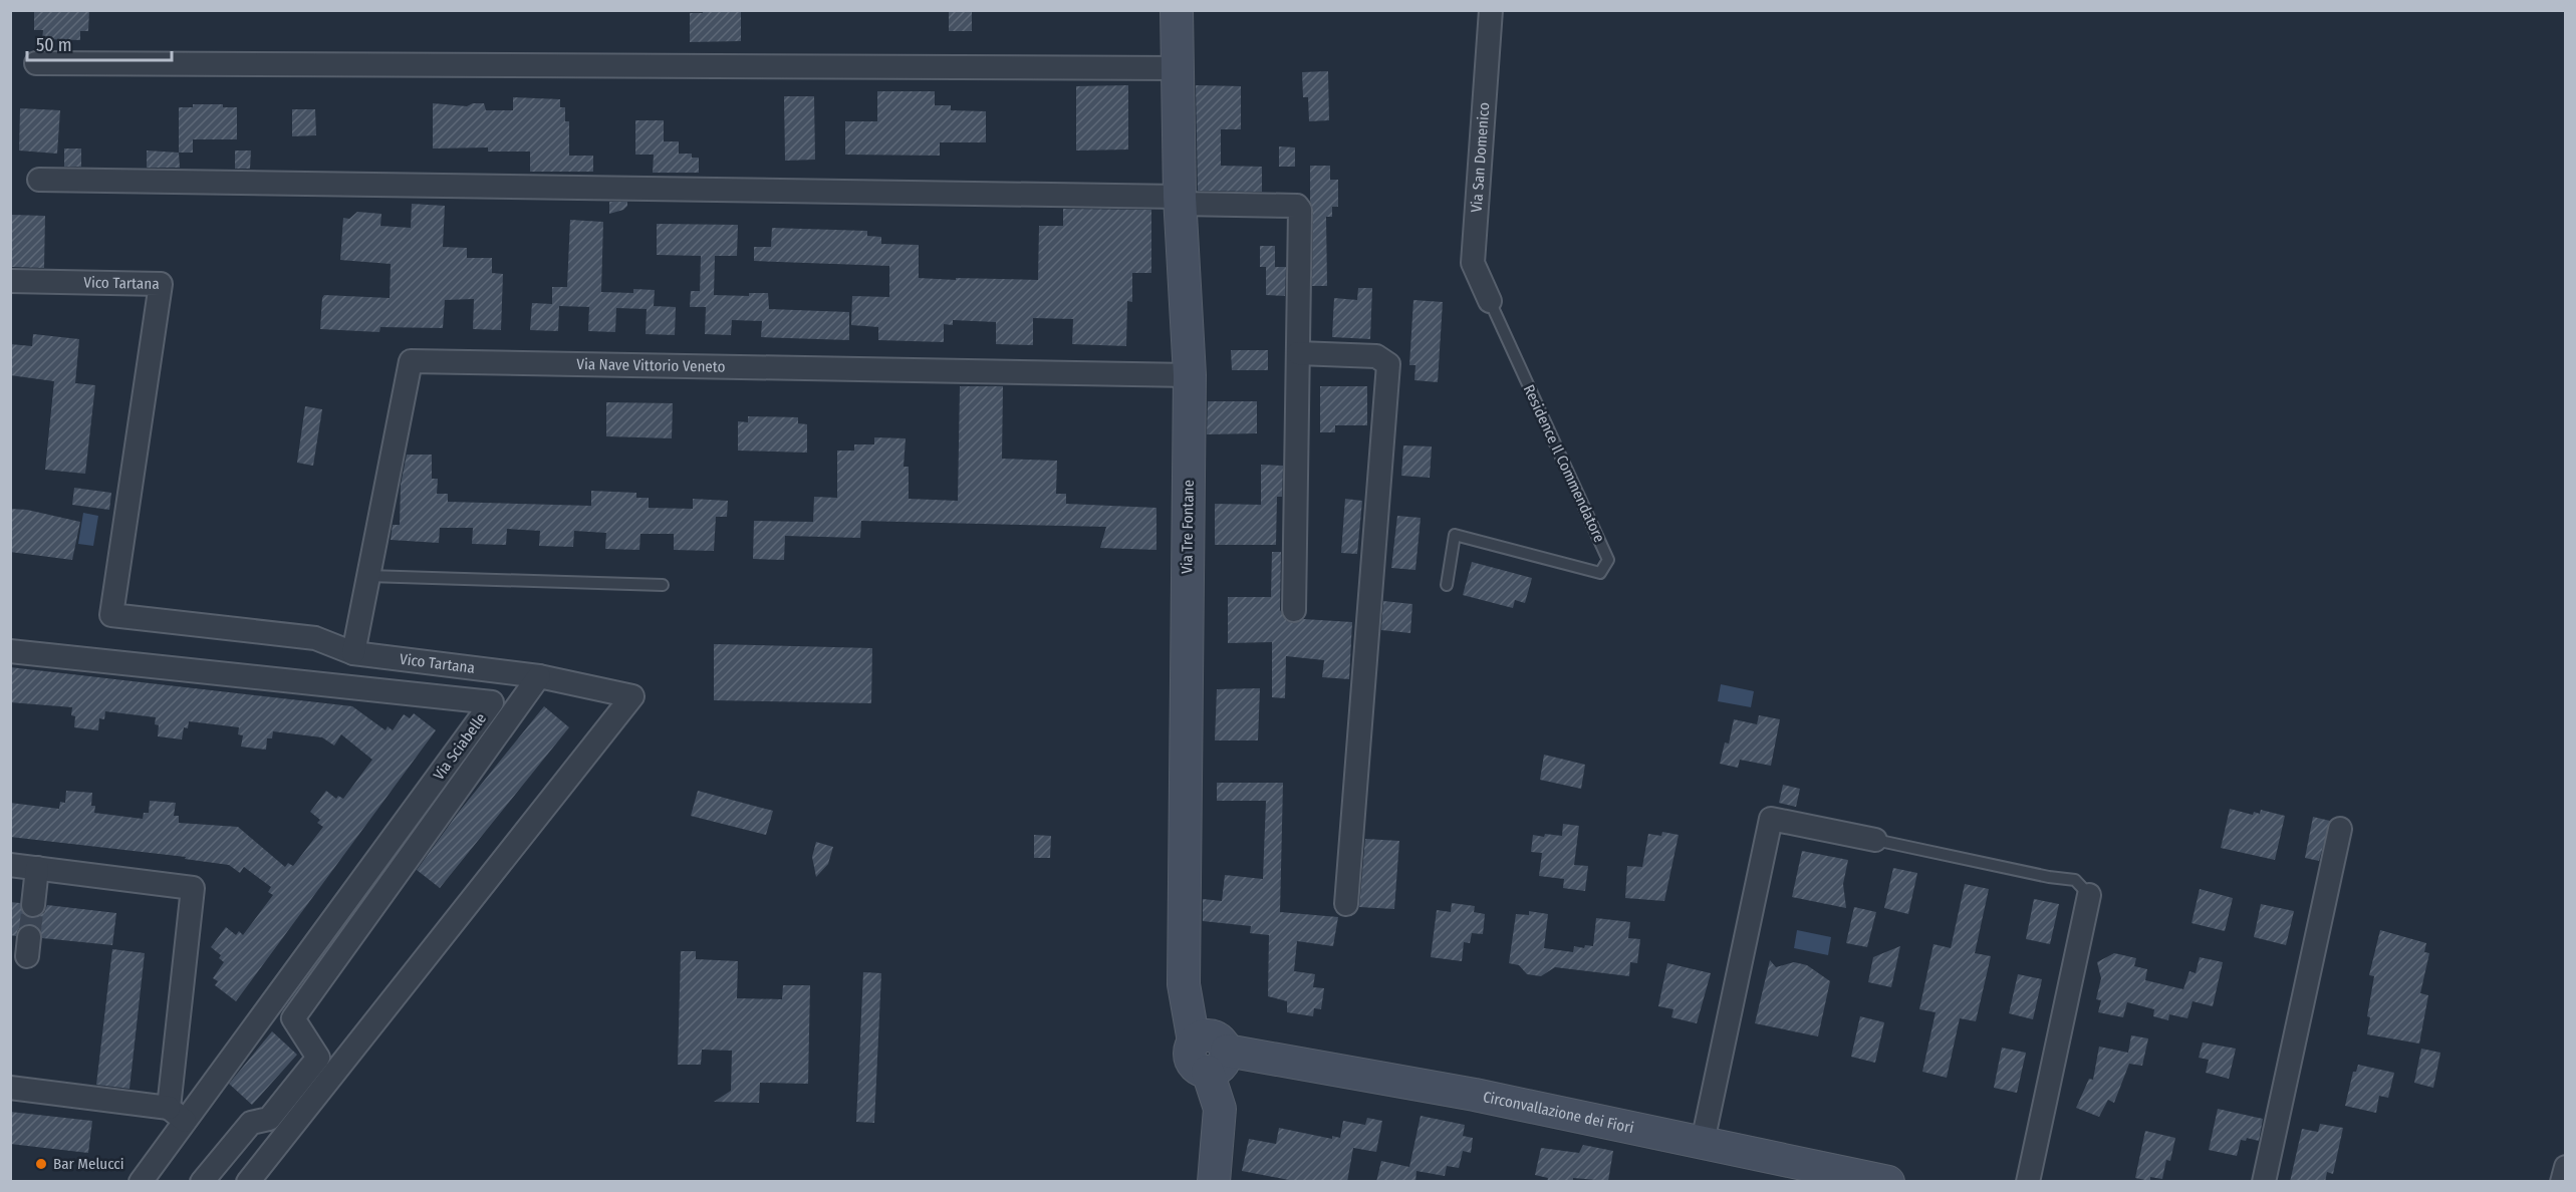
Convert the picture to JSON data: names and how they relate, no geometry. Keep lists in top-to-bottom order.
{
  "streets": {
    "street": [
      "Via San Domenico",
      "Vico Tartana",
      "Via Nave Vittorio Veneto",
      "Via Tre Fontane",
      "Via Sciabelle",
      "Circonvallazione dei Fiori"
    ],
    "lane": ["Residence Il Commendatore"]
  },
  "crossings": [
    ["Via San Domenico", "Residence Il Commendatore"],
    ["Vico Tartana", "Via Nave Vittorio Veneto"],
    ["Vico Tartana", "Via Sciabelle"],
    ["Via Nave Vittorio Veneto", "Via Tre Fontane"],
    ["Via Tre Fontane", "Circonvallazione dei Fiori"]
  ],
  "places": ["Bar Melucci"],
  "scale_bar": "50 m"
}
